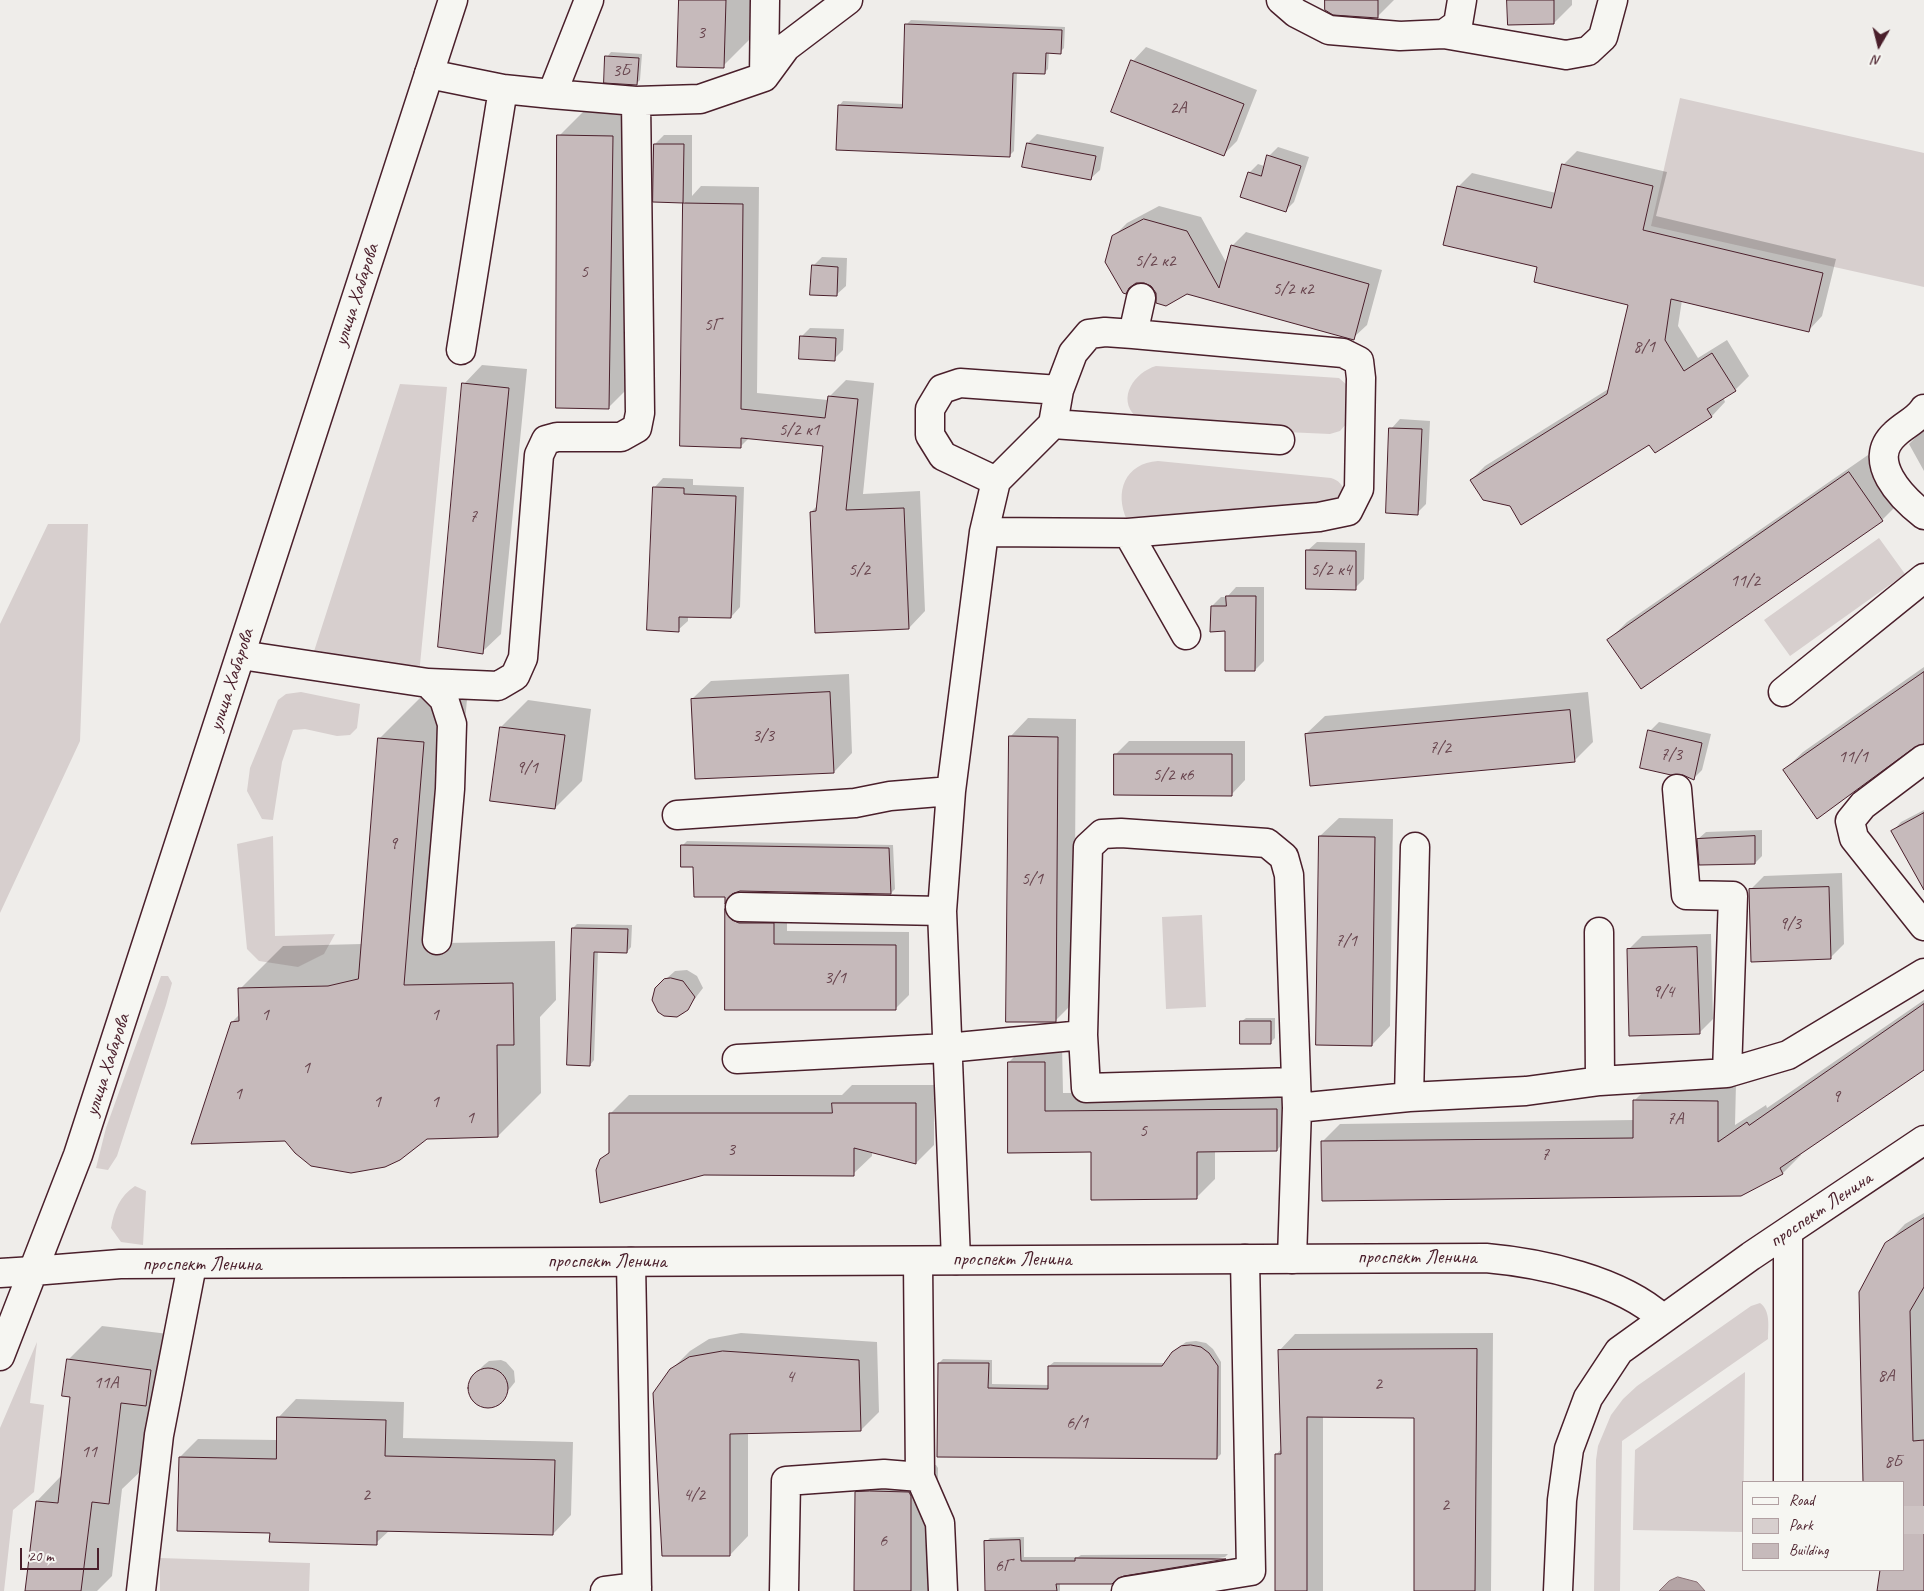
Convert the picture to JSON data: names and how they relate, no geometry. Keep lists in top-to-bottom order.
{
  "streets": {
    "main road": ["улица Хабарова", "проспект Ленина"]
  },
  "crossings": [
    ["улица Хабарова", "проспект Ленина"]
  ],
  "house_numbers": [
    "3",
    "3Б",
    "2А",
    "5/2 к2",
    "5",
    "5/2 к2",
    "5Г",
    "8/1",
    "5/2 к1",
    "7",
    "5/2",
    "5/2 к4",
    "11/2",
    "3/3",
    "7/2",
    "7/3",
    "11/1",
    "9/1",
    "5/2 к6",
    "9",
    "5/1",
    "9/3",
    "7/1",
    "3/1",
    "9/4",
    "1",
    "1",
    "1",
    "1",
    "9",
    "1",
    "1",
    "1",
    "7А",
    "5",
    "3",
    "7",
    "8А",
    "4",
    "11А",
    "2",
    "6/1",
    "11",
    "8Б",
    "2",
    "4/2",
    "2",
    "6",
    "6Г"
  ],
  "legend": ["Road", "Park", "Building"],
  "scale_bar": "20 m",
  "north": "bottom"
}
